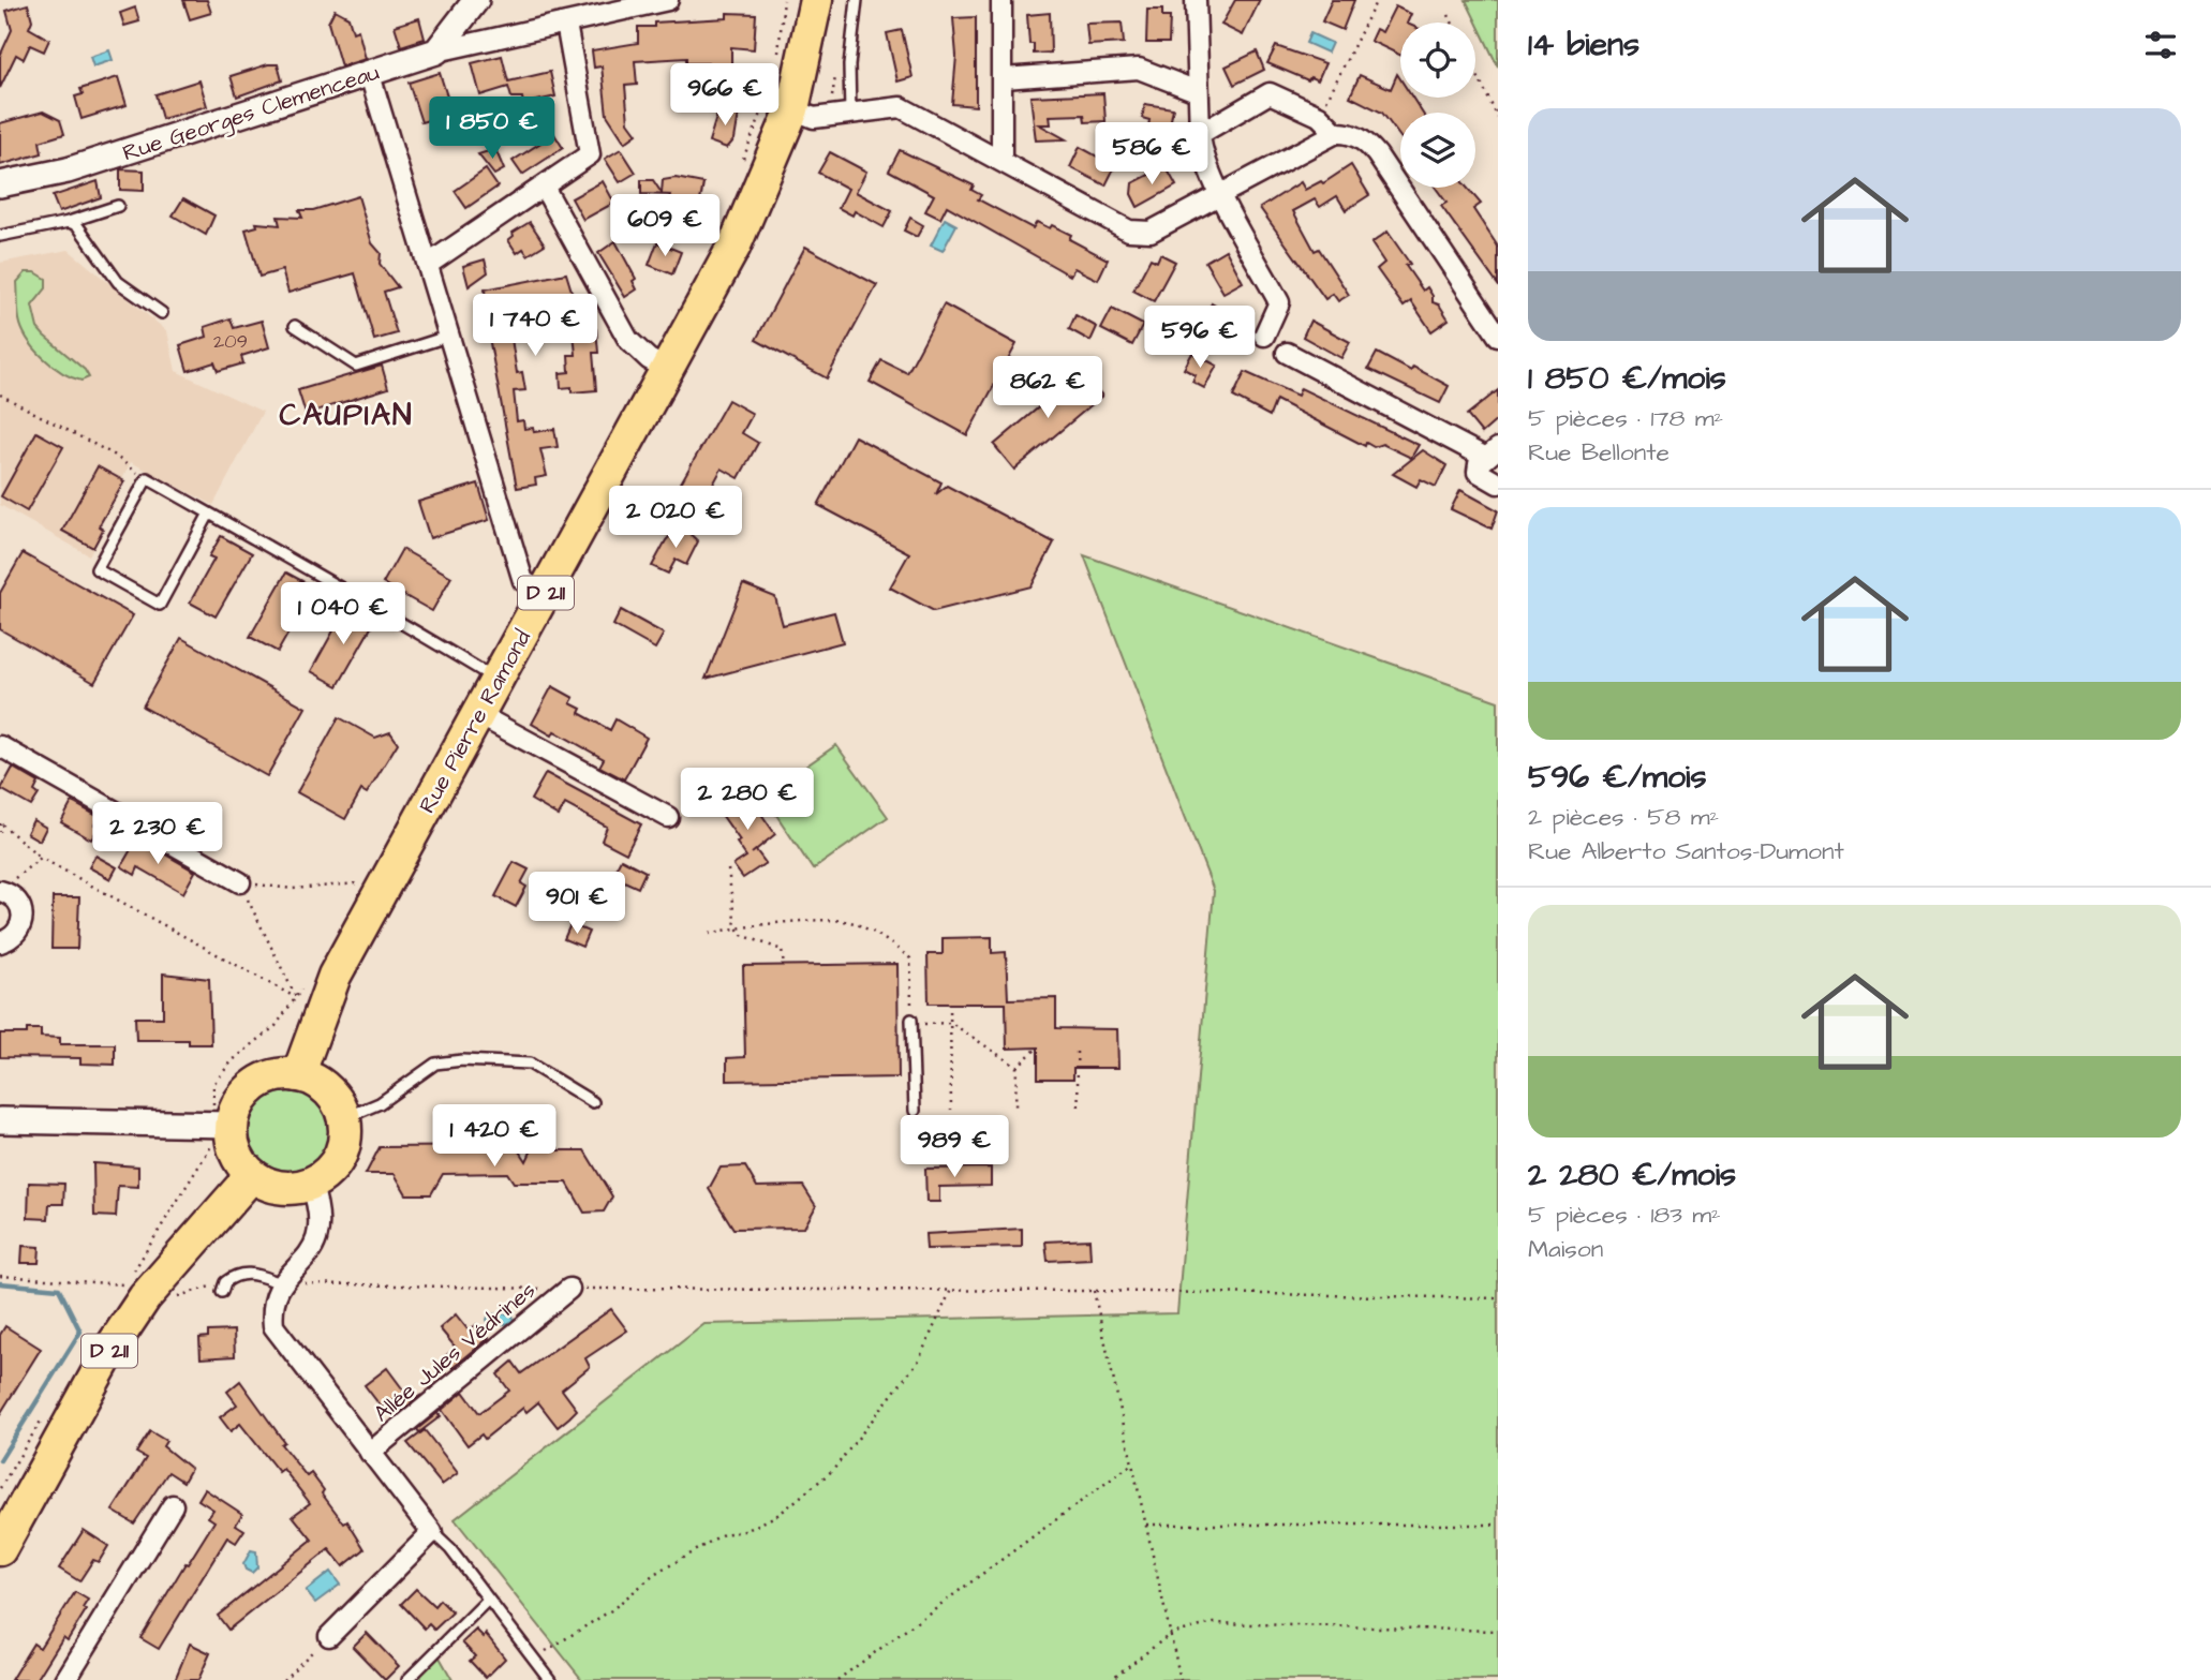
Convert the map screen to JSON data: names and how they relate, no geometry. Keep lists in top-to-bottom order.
{
  "streets": {
    "main road": ["D 211", "Rue Pierre Ramond"],
    "street": ["Rue Georges Clemenceau", "Allée Jules Védrines"]
  },
  "crossings": [
    ["D 211", "Rue Pierre Ramond"]
  ],
  "districts": ["CAUPIAN"],
  "house_numbers": ["209"],
  "page": {
    "heading": "14 biens",
    "price": [
      "966 €",
      "1 850 €",
      "586 €",
      "609 €",
      "1 740 €",
      "596 €",
      "862 €",
      "2 020 €",
      "1 040 €",
      "2 280 €",
      "2 230 €",
      "901 €",
      "1 420 €",
      "989 €"
    ],
    "list": [
      {
        "name": "1 850 €/mois",
        "note": "5 pièces · 178 m² · Rue Bellonte"
      },
      {
        "name": "596 €/mois",
        "note": "2 pièces · 58 m² · Rue Alberto Santos-Dumont"
      },
      {
        "name": "2 280 €/mois",
        "note": "5 pièces · 183 m² · Maison"
      }
    ]
  }
}
